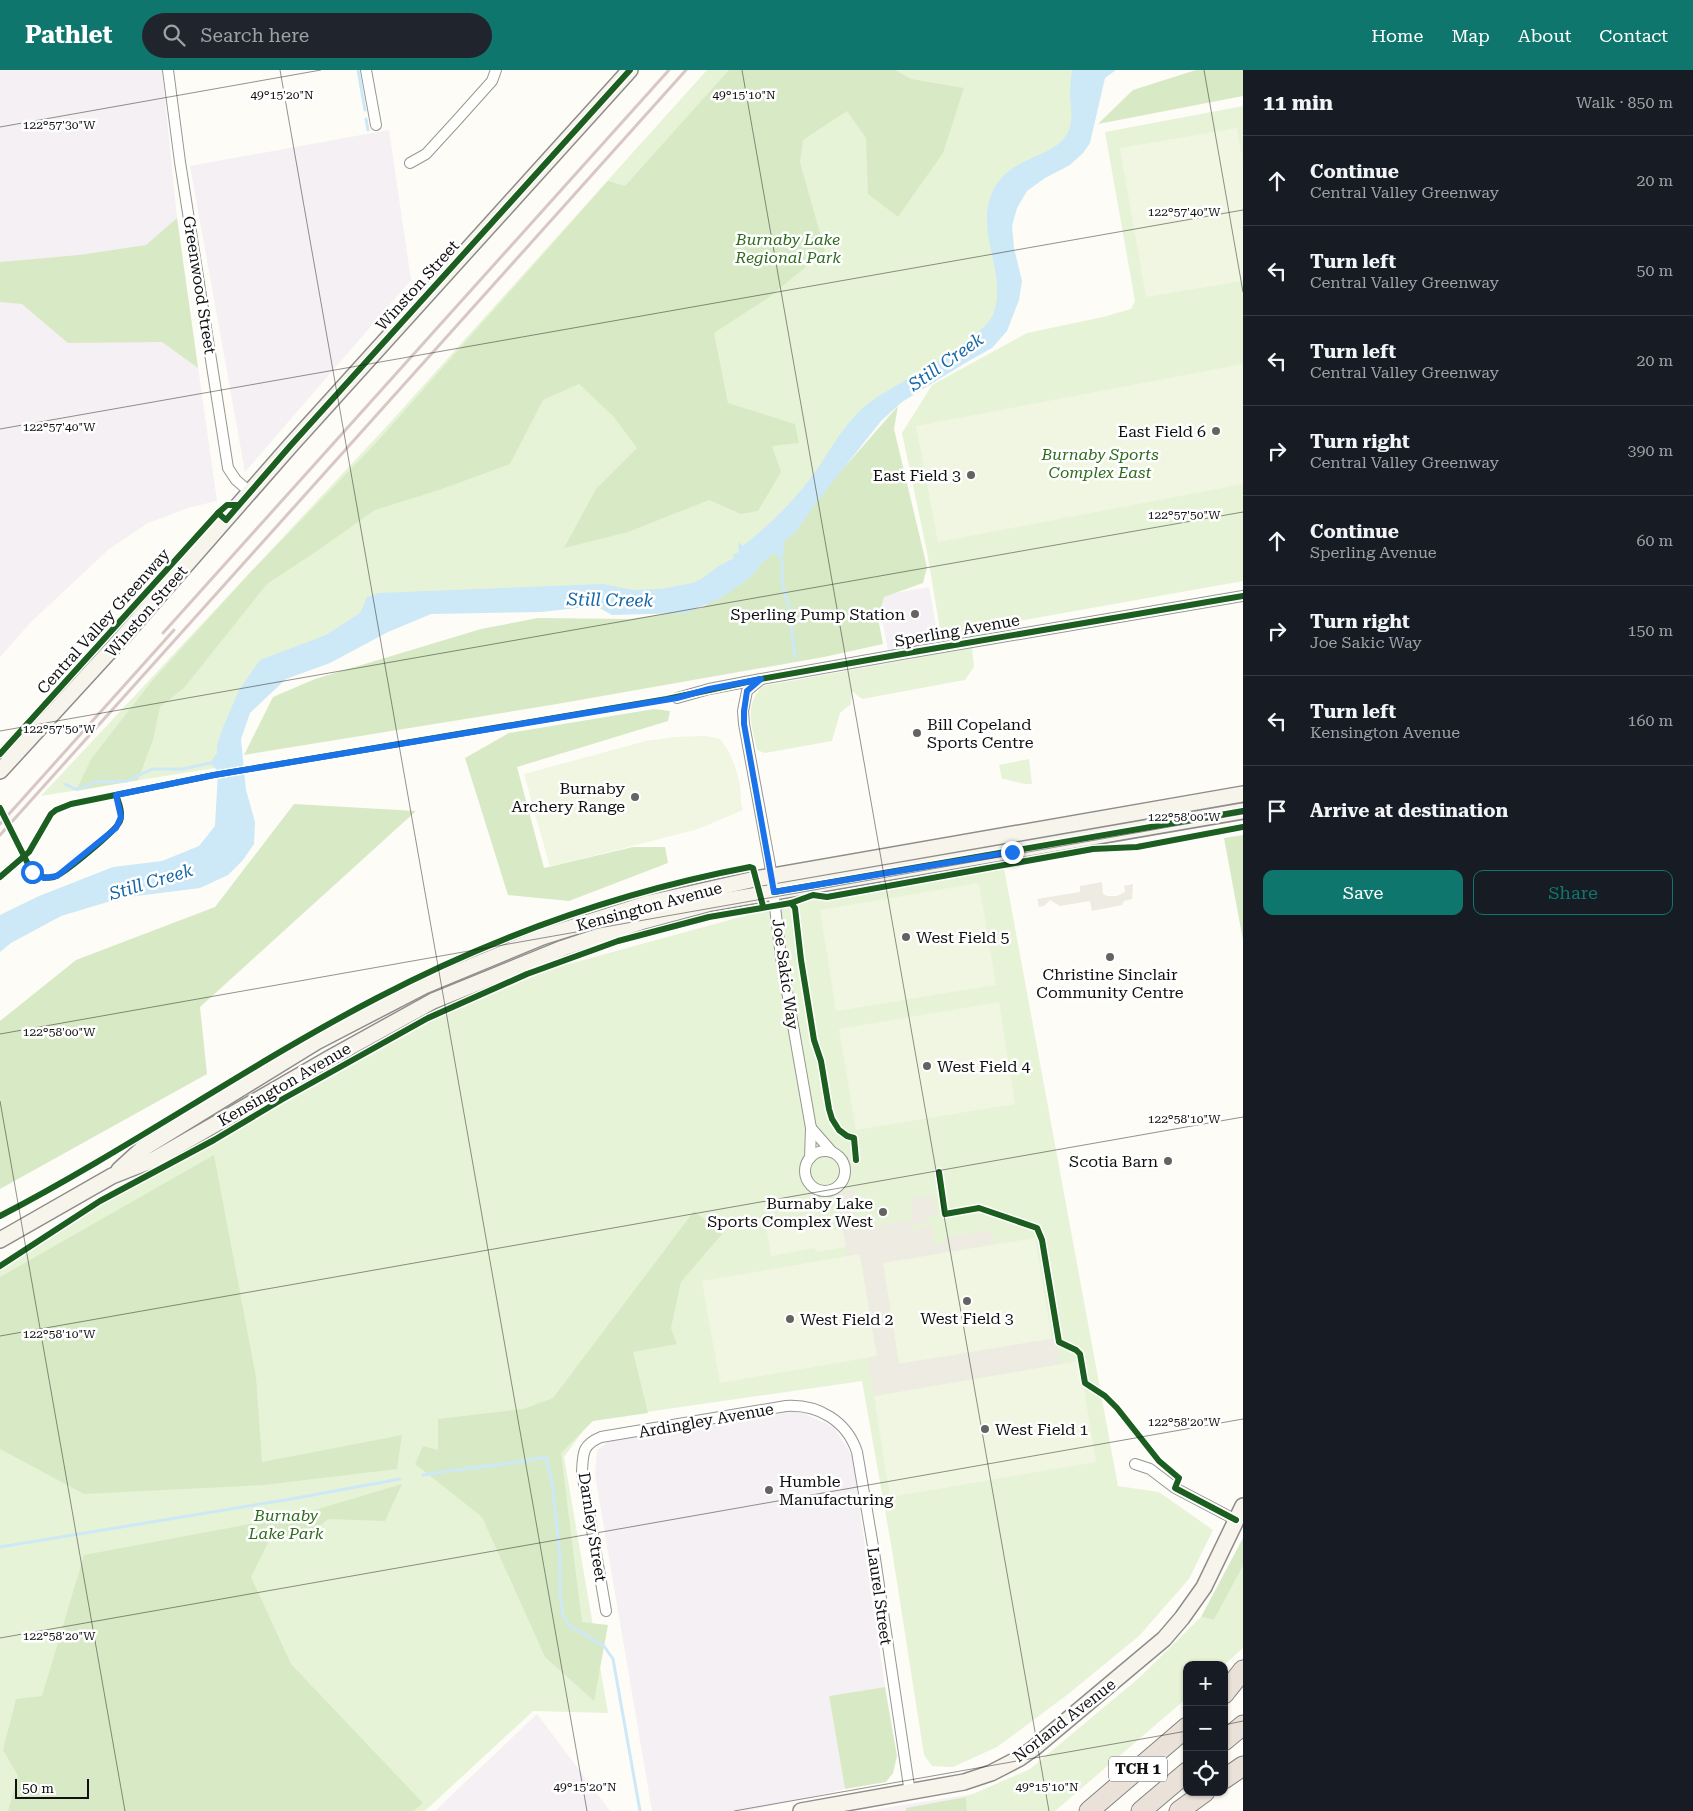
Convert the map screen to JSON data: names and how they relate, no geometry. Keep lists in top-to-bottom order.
{
  "streets": {
    "highway": ["TCH 1"],
    "main road": ["Winston Street", "Kensington Avenue", "Norland Avenue"],
    "street": [
      "Greenwood Street",
      "Sperling Avenue",
      "Joe Sakic Way",
      "Ardingley Avenue",
      "Darnley Street",
      "Laurel Street"
    ],
    "cycle path": ["Central Valley Greenway"]
  },
  "crossings": [
    ["Greenwood Street", "Winston Street"],
    ["Sperling Avenue", "Joe Sakic Way"],
    ["Kensington Avenue", "Joe Sakic Way"],
    ["Ardingley Avenue", "Darnley Street"],
    ["Ardingley Avenue", "Laurel Street"],
    ["Laurel Street", "Norland Avenue"]
  ],
  "water": ["Still Creek"],
  "parks": ["Burnaby Lake Regional Park", "Burnaby Sports Complex East", "Burnaby Lake Park"],
  "places": [
    "East Field 6",
    "East Field 3",
    "Sperling Pump Station",
    "Bill Copeland Sports Centre",
    "Burnaby Archery Range",
    "West Field 5",
    "Christine Sinclair Community Centre",
    "West Field 4",
    "Scotia Barn",
    "Burnaby Lake Sports Complex West",
    "West Field 3",
    "West Field 2",
    "West Field 1",
    "Humble Manufacturing"
  ],
  "scale_bar": "50 m",
  "page": {
    "header": "Pathlet",
    "search": "Search here",
    "nav": [
      "Home",
      "Map",
      "About",
      "Contact"
    ],
    "heading": ["11 min", "Walk · 850 m"],
    "list": [
      ["Continue", "Central Valley Greenway", "20 m"],
      ["Turn left", "Central Valley Greenway", "50 m"],
      ["Turn left", "Central Valley Greenway", "20 m"],
      ["Turn right", "Central Valley Greenway", "390 m"],
      ["Continue", "Sperling Avenue", "60 m"],
      ["Turn right", "Joe Sakic Way", "150 m"],
      ["Turn left", "Kensington Avenue", "160 m"],
      "Arrive at destination"
    ],
    "buttons": ["Save", "Share"],
    "map_buttons": ["+", "−"],
    "scale": "50 m"
  },
  "coordinates": [
    "49°15'20\"N",
    "49°15'10\"N",
    "122°57'30\"W",
    "122°57'40\"W",
    "122°57'50\"W",
    "122°58'00\"W",
    "122°58'10\"W",
    "122°58'20\"W"
  ]
}
